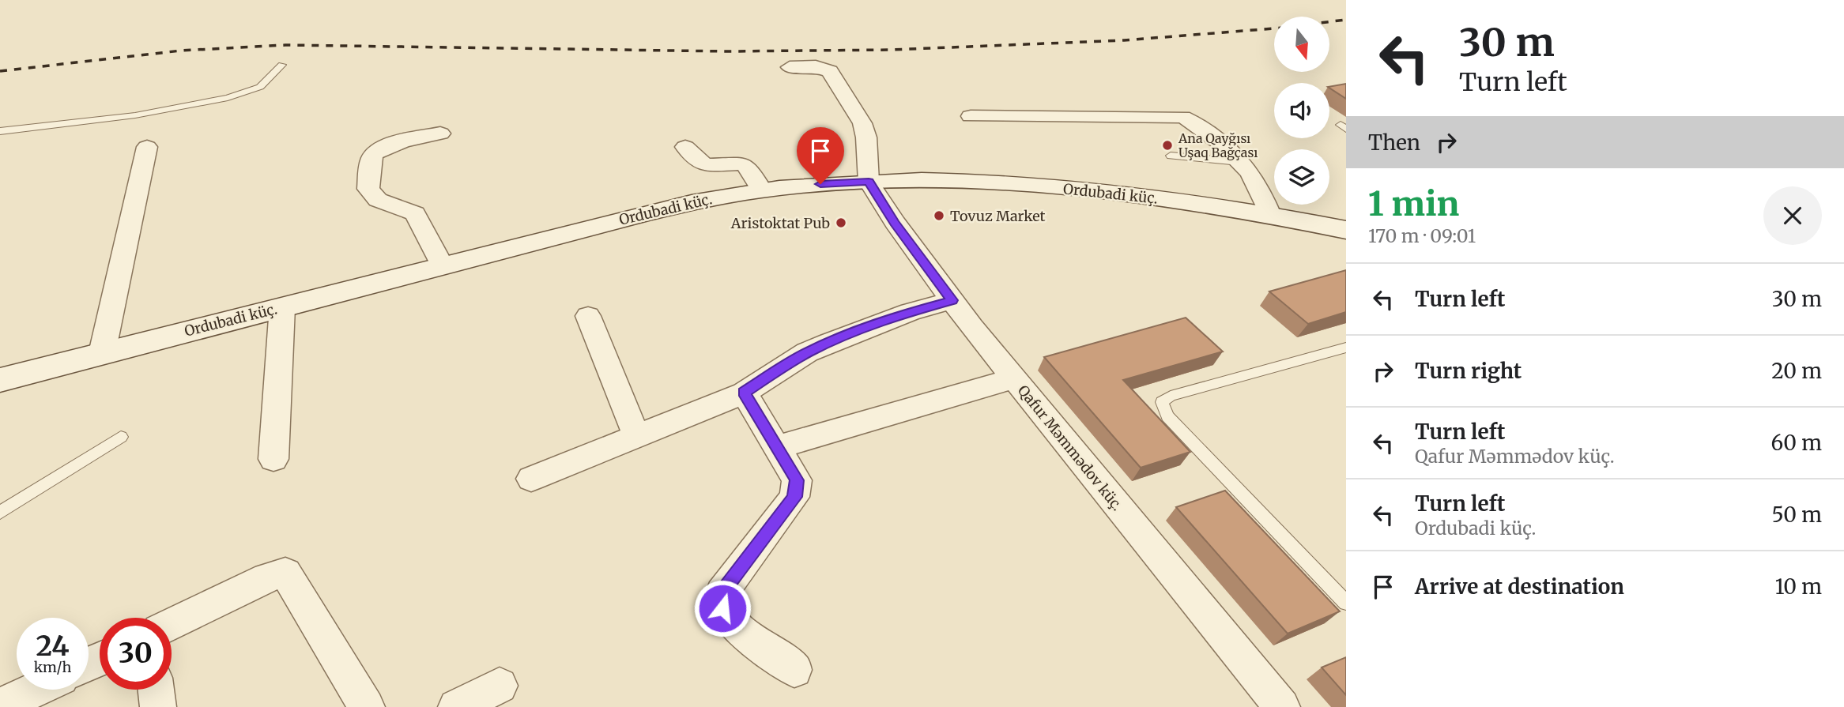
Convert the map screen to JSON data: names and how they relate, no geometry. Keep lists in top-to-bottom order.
{
  "streets": {
    "main road": ["Ordubadi küç."],
    "street": ["Qafur Məmmədov küç."]
  },
  "crossings": [
    ["Ordubadi küç.", "Qafur Məmmədov küç."]
  ],
  "places": ["Ana Qayğısı Uşaq Bağçası", "Tovuz Market", "Aristoktat Pub"],
  "north": "bottom",
  "page": {
    "turn": ["30 m", "Turn left"],
    "then": "Then",
    "heading": ["1 min", "170 m · 09:01"],
    "list": [
      {
        "name": "Turn left",
        "value": "30 m"
      },
      {
        "name": "Turn right",
        "value": "20 m"
      },
      {
        "name": "Turn left",
        "note": "Qafur Məmmədov küç.",
        "value": "60 m"
      },
      {
        "name": "Turn left",
        "note": "Ordubadi küç.",
        "value": "50 m"
      },
      {
        "name": "Arrive at destination",
        "value": "10 m"
      }
    ],
    "speed": "24 km/h",
    "limit": "30"
  }
}
